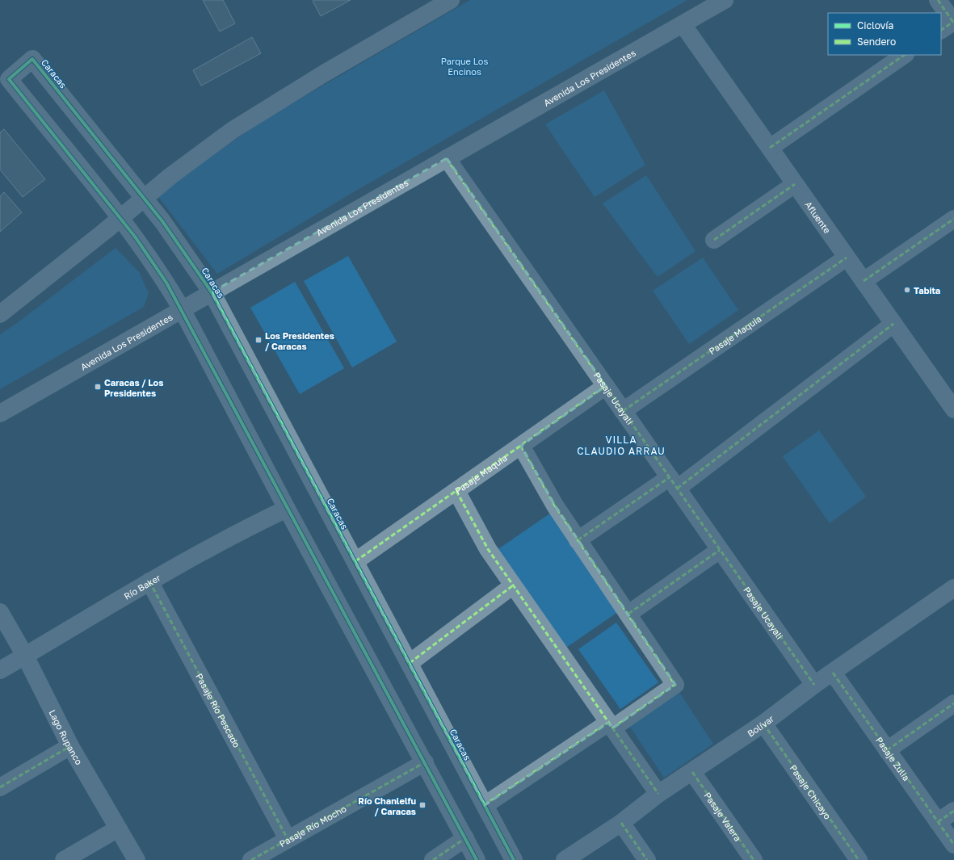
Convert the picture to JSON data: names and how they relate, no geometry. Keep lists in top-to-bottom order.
{
  "streets": {
    "street": [
      "Caracas",
      "Avenida Los Presidentes",
      "Afluente",
      "Pasaje Maquia",
      "Pasaje Ucayali",
      "Río Baker",
      "Pasaje Río Pescado",
      "Bolívar",
      "Lago Rupanco",
      "Pasaje Zulia",
      "Pasaje Chicayo",
      "Pasaje Valera",
      "Pasaje Río Mocho"
    ]
  },
  "crossings": [
    ["Caracas", "Avenida Los Presidentes"],
    ["Caracas", "Pasaje Maquia"],
    ["Caracas", "Río Baker"],
    ["Caracas", "Pasaje Río Mocho"],
    ["Avenida Los Presidentes", "Afluente"],
    ["Avenida Los Presidentes", "Pasaje Ucayali"],
    ["Afluente", "Pasaje Maquia"],
    ["Pasaje Maquia", "Pasaje Ucayali"],
    ["Pasaje Ucayali", "Bolívar"],
    ["Río Baker", "Pasaje Río Pescado"],
    ["Río Baker", "Lago Rupanco"],
    ["Pasaje Río Pescado", "Pasaje Río Mocho"],
    ["Bolívar", "Pasaje Zulia"],
    ["Bolívar", "Pasaje Chicayo"],
    ["Bolívar", "Pasaje Valera"]
  ],
  "districts": ["VILLA CLAUDIO ARRAU"],
  "parks": ["Parque Los Encinos"],
  "places": {
    "other": ["Tabita"],
    "transit": ["Los Presidentes / Caracas", "Caracas / Los Presidentes", "Río Chanlelfu / Caracas"]
  },
  "legend": ["Ciclovía", "Sendero"]
}
